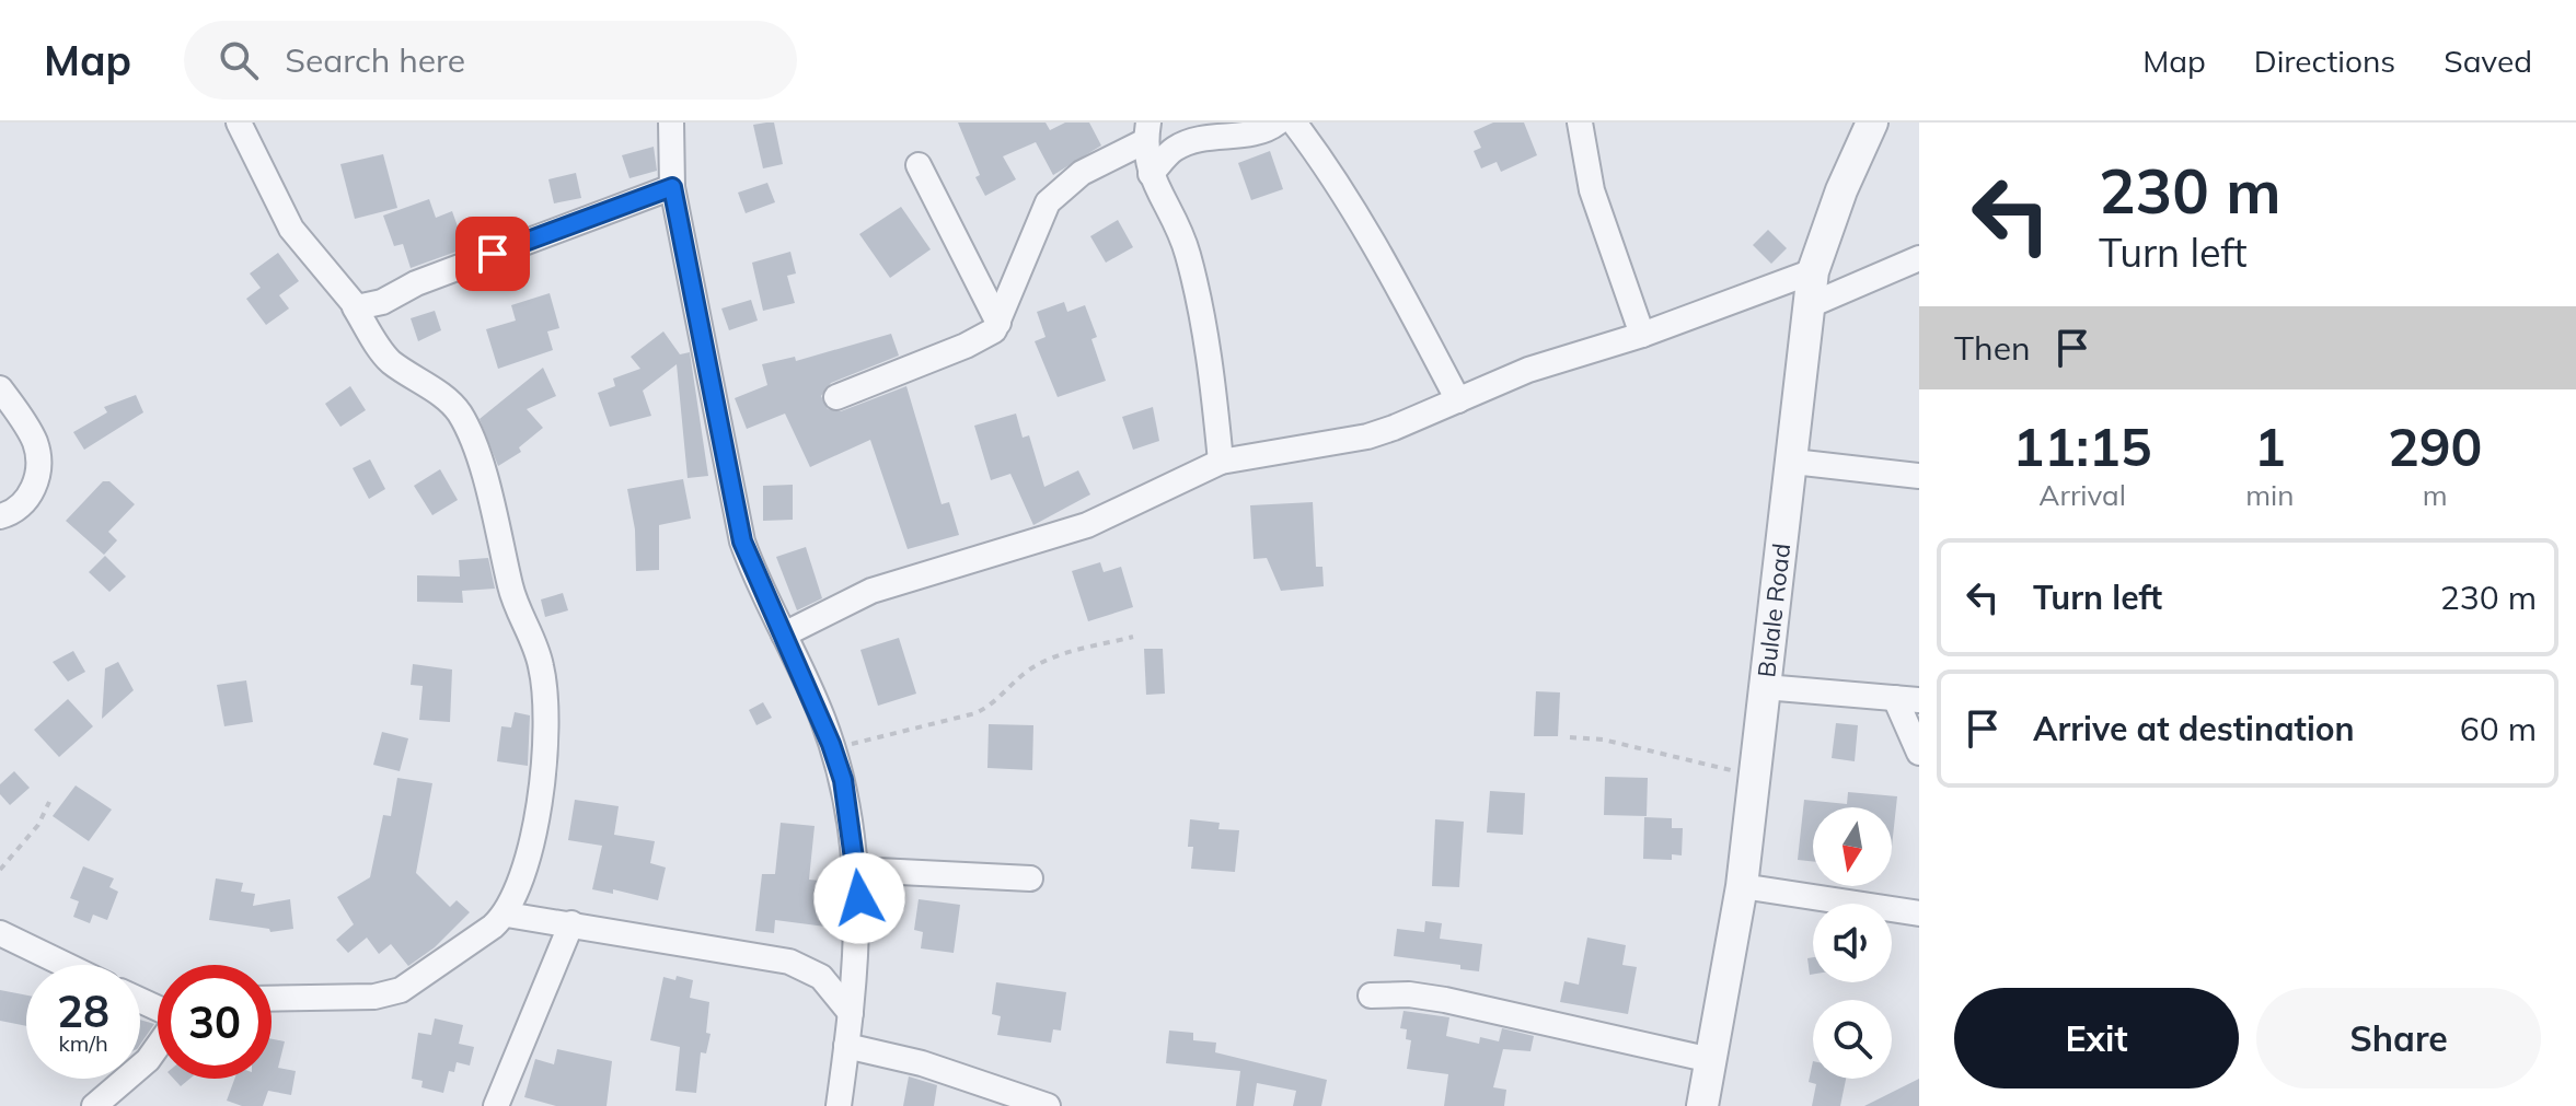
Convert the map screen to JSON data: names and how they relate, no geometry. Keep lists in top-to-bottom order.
{
  "streets": {
    "street": ["Bulale Road"]
  },
  "north": "bottom",
  "page": {
    "header": "Map",
    "search": "Search here",
    "nav": ["Map", "Directions", "Saved"],
    "turn": ["230 m", "Turn left"],
    "then": "Then",
    "eta": [
      "11:15",
      "Arrival",
      "1",
      "min",
      "290",
      "m"
    ],
    "list": [
      {
        "name": "Turn left",
        "value": "230 m"
      },
      {
        "name": "Arrive at destination",
        "value": "60 m"
      }
    ],
    "speed": "28 km/h",
    "limit": "30",
    "buttons": ["Exit", "Share"]
  }
}
